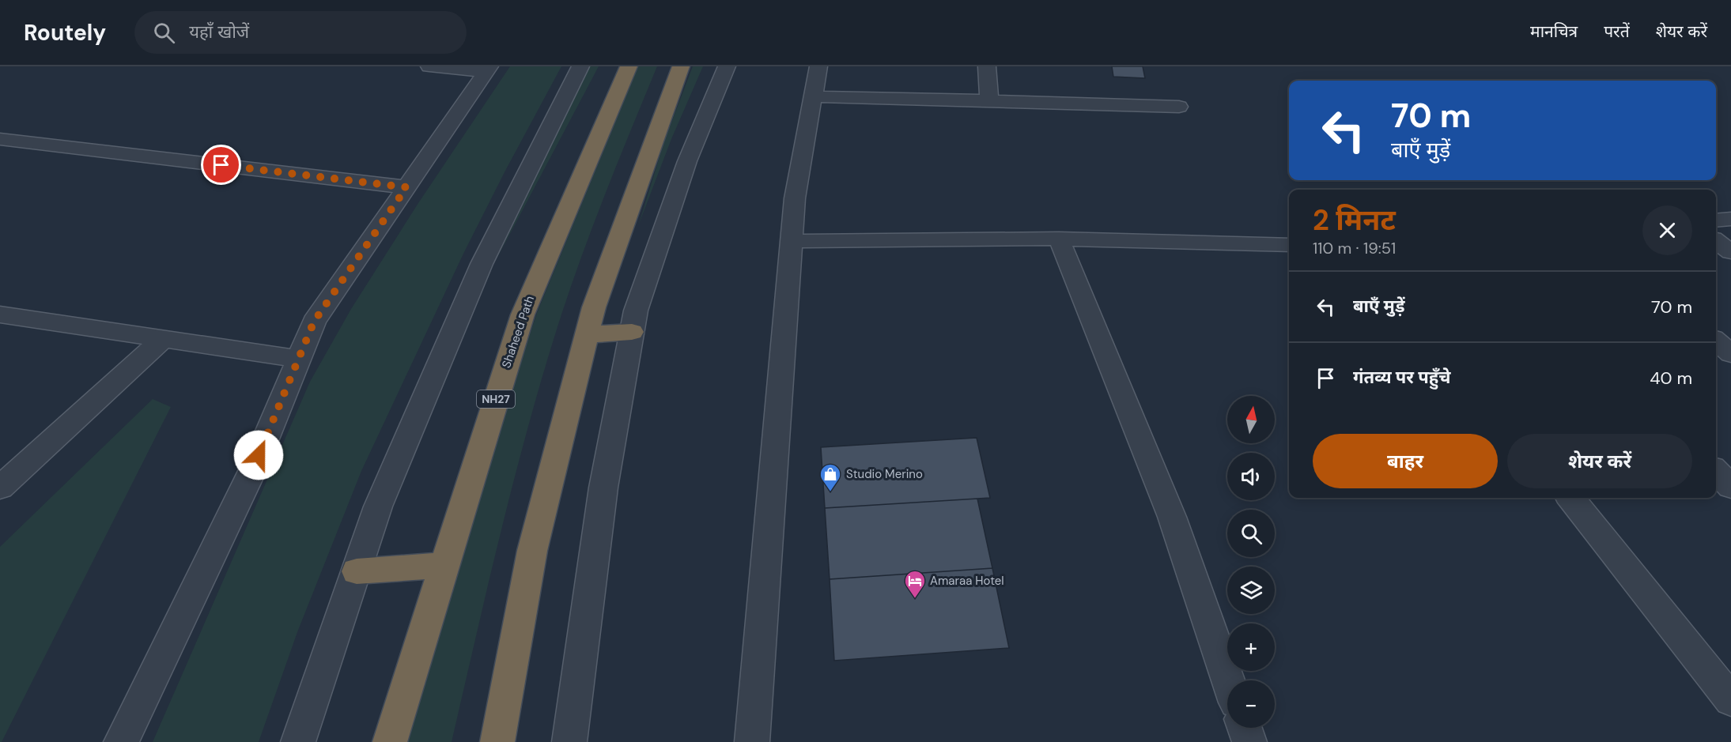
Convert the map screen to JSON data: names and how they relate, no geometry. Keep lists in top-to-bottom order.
{
  "streets": {
    "highway": ["Shaheed Path", "NH27"]
  },
  "places": {
    "shop": ["Studio Merino"],
    "hotel": ["Amaraa Hotel"]
  },
  "north": "top",
  "page": {
    "header": "Routely",
    "search": "यहाँ खोजें",
    "nav": ["मानचित्र", "परतें", "शेयर करें"],
    "turn": ["70 m", "बाएँ मुड़ें"],
    "heading": ["2 मिनट", "110 m · 19:51"],
    "list": [
      {
        "name": "बाएँ मुड़ें",
        "value": "70 m"
      },
      {
        "name": "गंतव्य पर पहुँचे",
        "value": "40 m"
      }
    ],
    "map_buttons": ["+", "−"],
    "buttons": ["बाहर", "शेयर करें"]
  }
}
